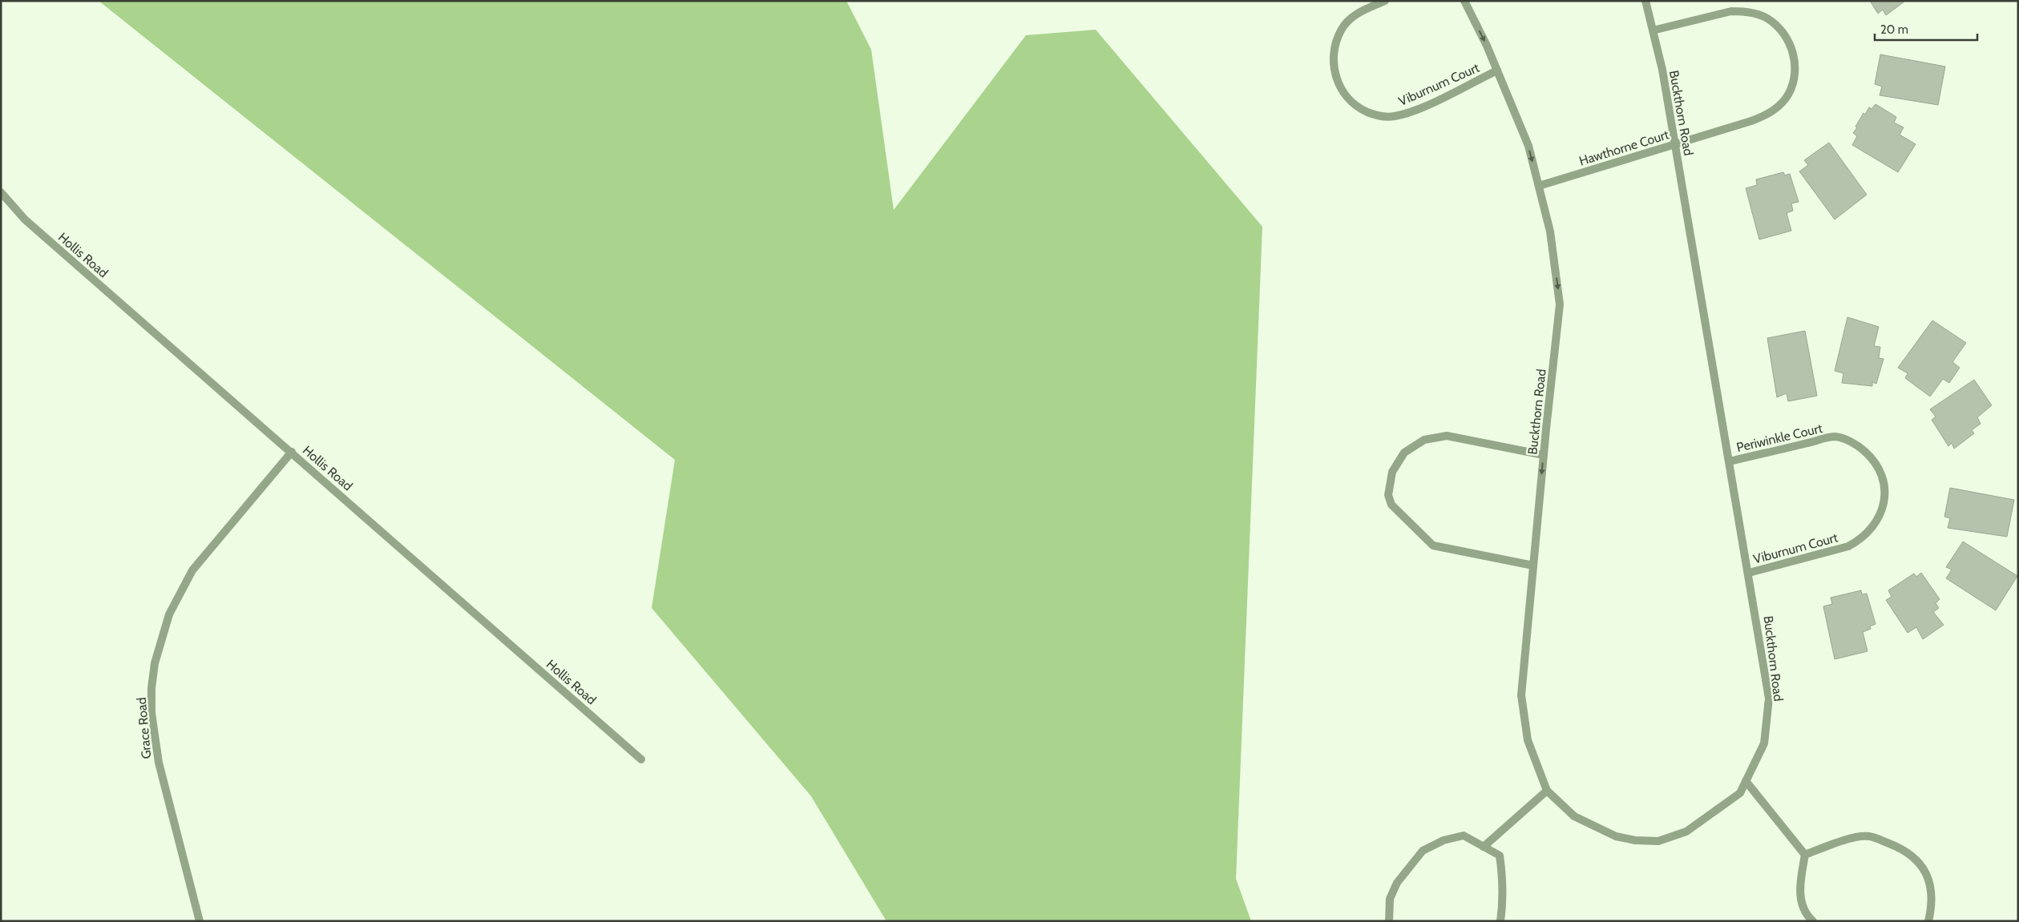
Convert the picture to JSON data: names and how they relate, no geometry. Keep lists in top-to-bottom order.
{
  "streets": {
    "street": [
      "Viburnum Court",
      "Buckthorn Road",
      "Hawthorne Court",
      "Hollis Road",
      "Periwinkle Court",
      "Grace Road"
    ]
  },
  "crossings": [
    ["Viburnum Court", "Buckthorn Road"],
    ["Viburnum Court", "Periwinkle Court"],
    ["Buckthorn Road", "Hawthorne Court"],
    ["Buckthorn Road", "Periwinkle Court"],
    ["Hollis Road", "Grace Road"]
  ],
  "scale_bar": "20 m"
}
